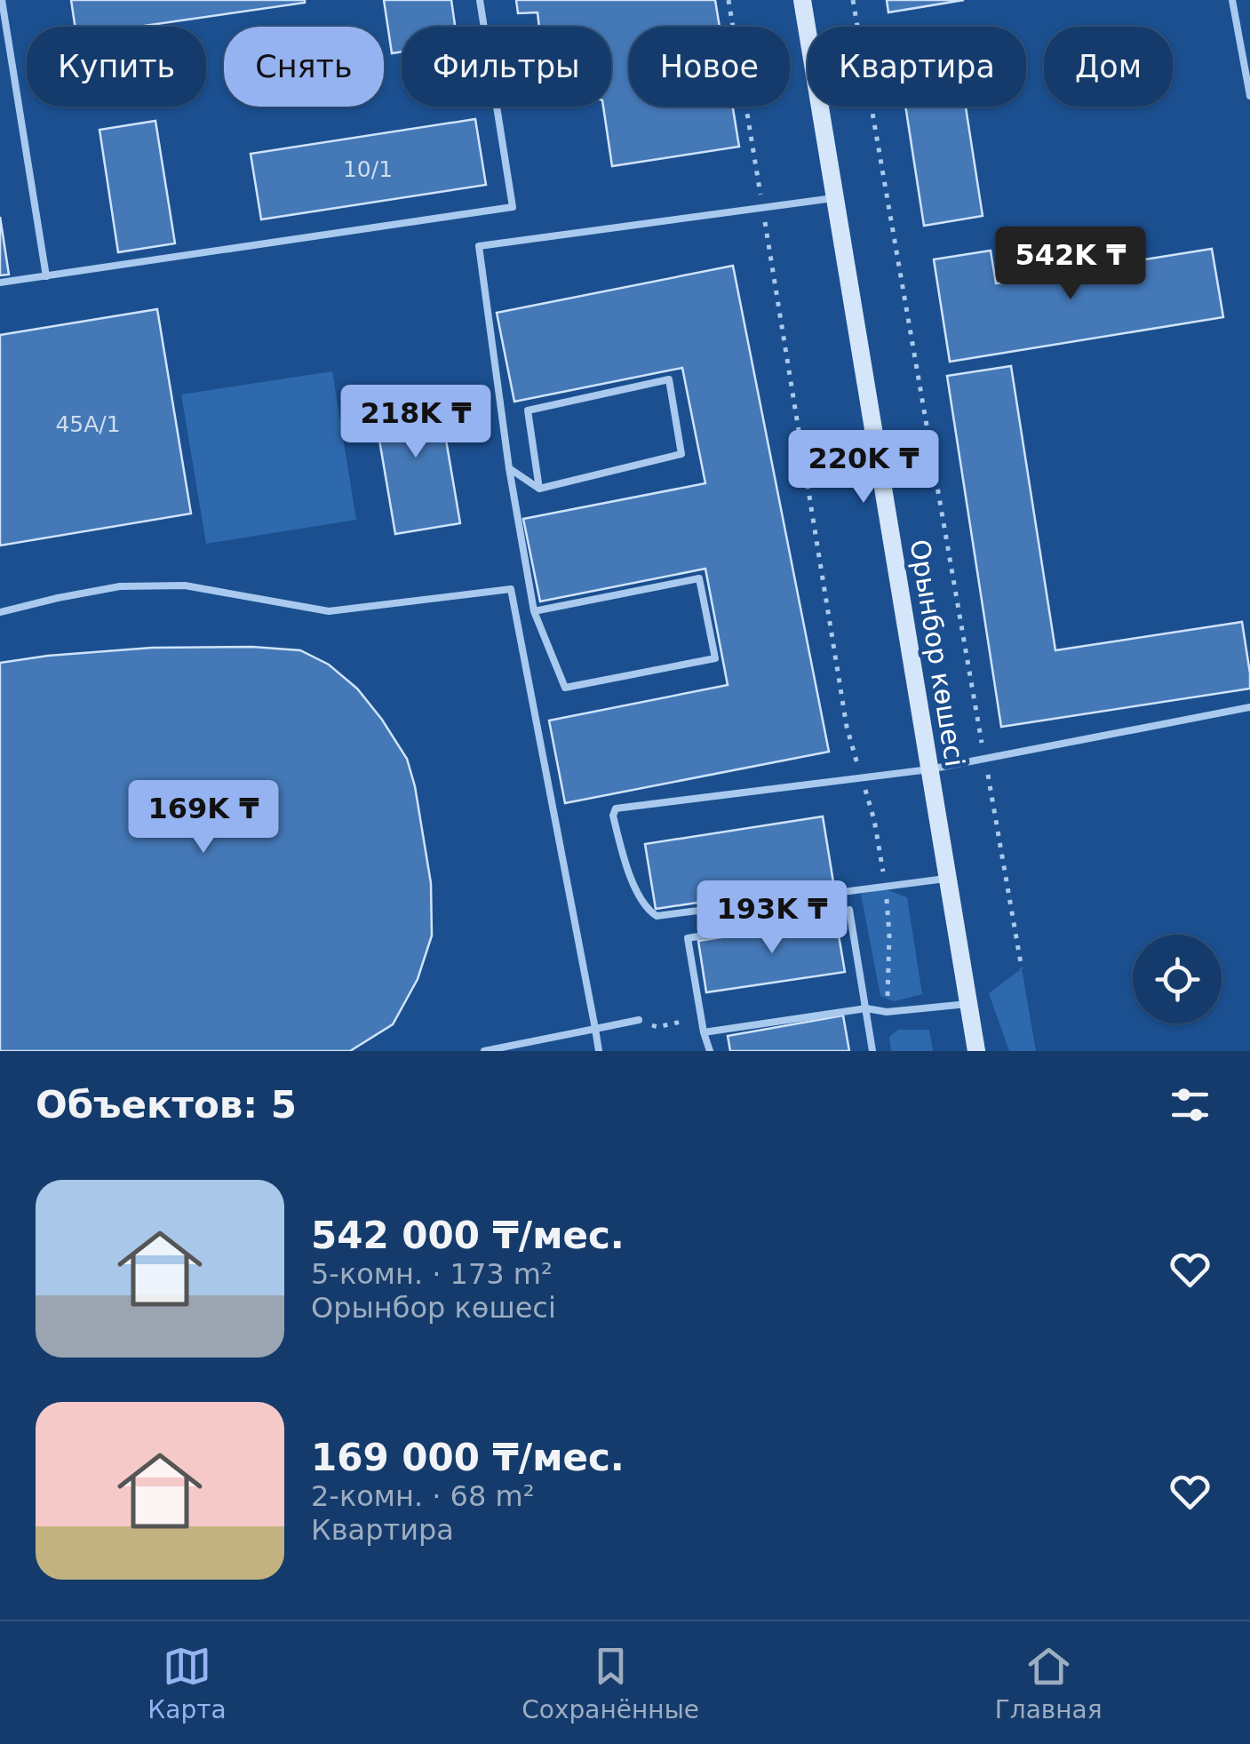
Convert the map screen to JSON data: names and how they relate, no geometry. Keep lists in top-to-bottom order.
{
  "streets": {
    "street": ["Орынбор көшесі"]
  },
  "house_numbers": ["10/1", "45А/1"],
  "page": {
    "chip": [
      "Купить",
      "Снять",
      "Фильтры",
      "Новое",
      "Квартира",
      "Дом"
    ],
    "price": [
      "542K ₸",
      "218K ₸",
      "220K ₸",
      "169K ₸",
      "193K ₸"
    ],
    "heading": "Объектов: 5",
    "list": [
      {
        "name": "542 000 ₸/мес.",
        "note": "5-комн. · 173 m² · Орынбор көшесі"
      },
      {
        "name": "169 000 ₸/мес.",
        "note": "2-комн. · 68 m² · Квартира"
      }
    ],
    "tabs": ["Карта", "Сохранённые", "Главная"]
  }
}
